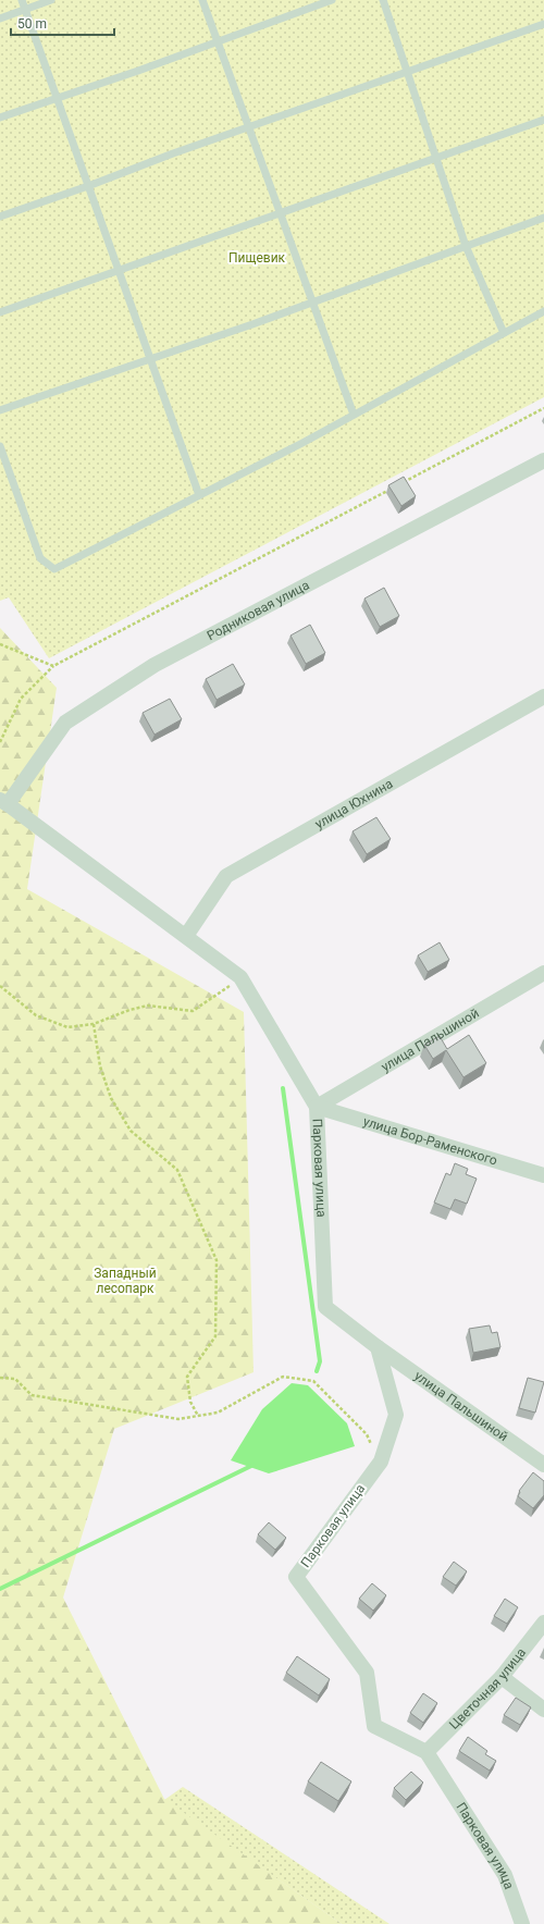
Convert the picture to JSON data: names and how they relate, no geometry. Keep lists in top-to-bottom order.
{
  "streets": {
    "street": [
      "Родниковая улица",
      "улица Юхнина",
      "улица Пальшиной",
      "улица Бор-Раменского",
      "Парковая улица",
      "Цветочная улица"
    ]
  },
  "crossings": [
    ["улица Пальшиной", "улица Бор-Раменского"],
    ["улица Пальшиной", "Парковая улица"],
    ["улица Бор-Раменского", "Парковая улица"],
    ["Парковая улица", "Цветочная улица"]
  ],
  "parks": ["Пищевик", "Западный лесопарк"],
  "scale_bar": "50 m"
}
